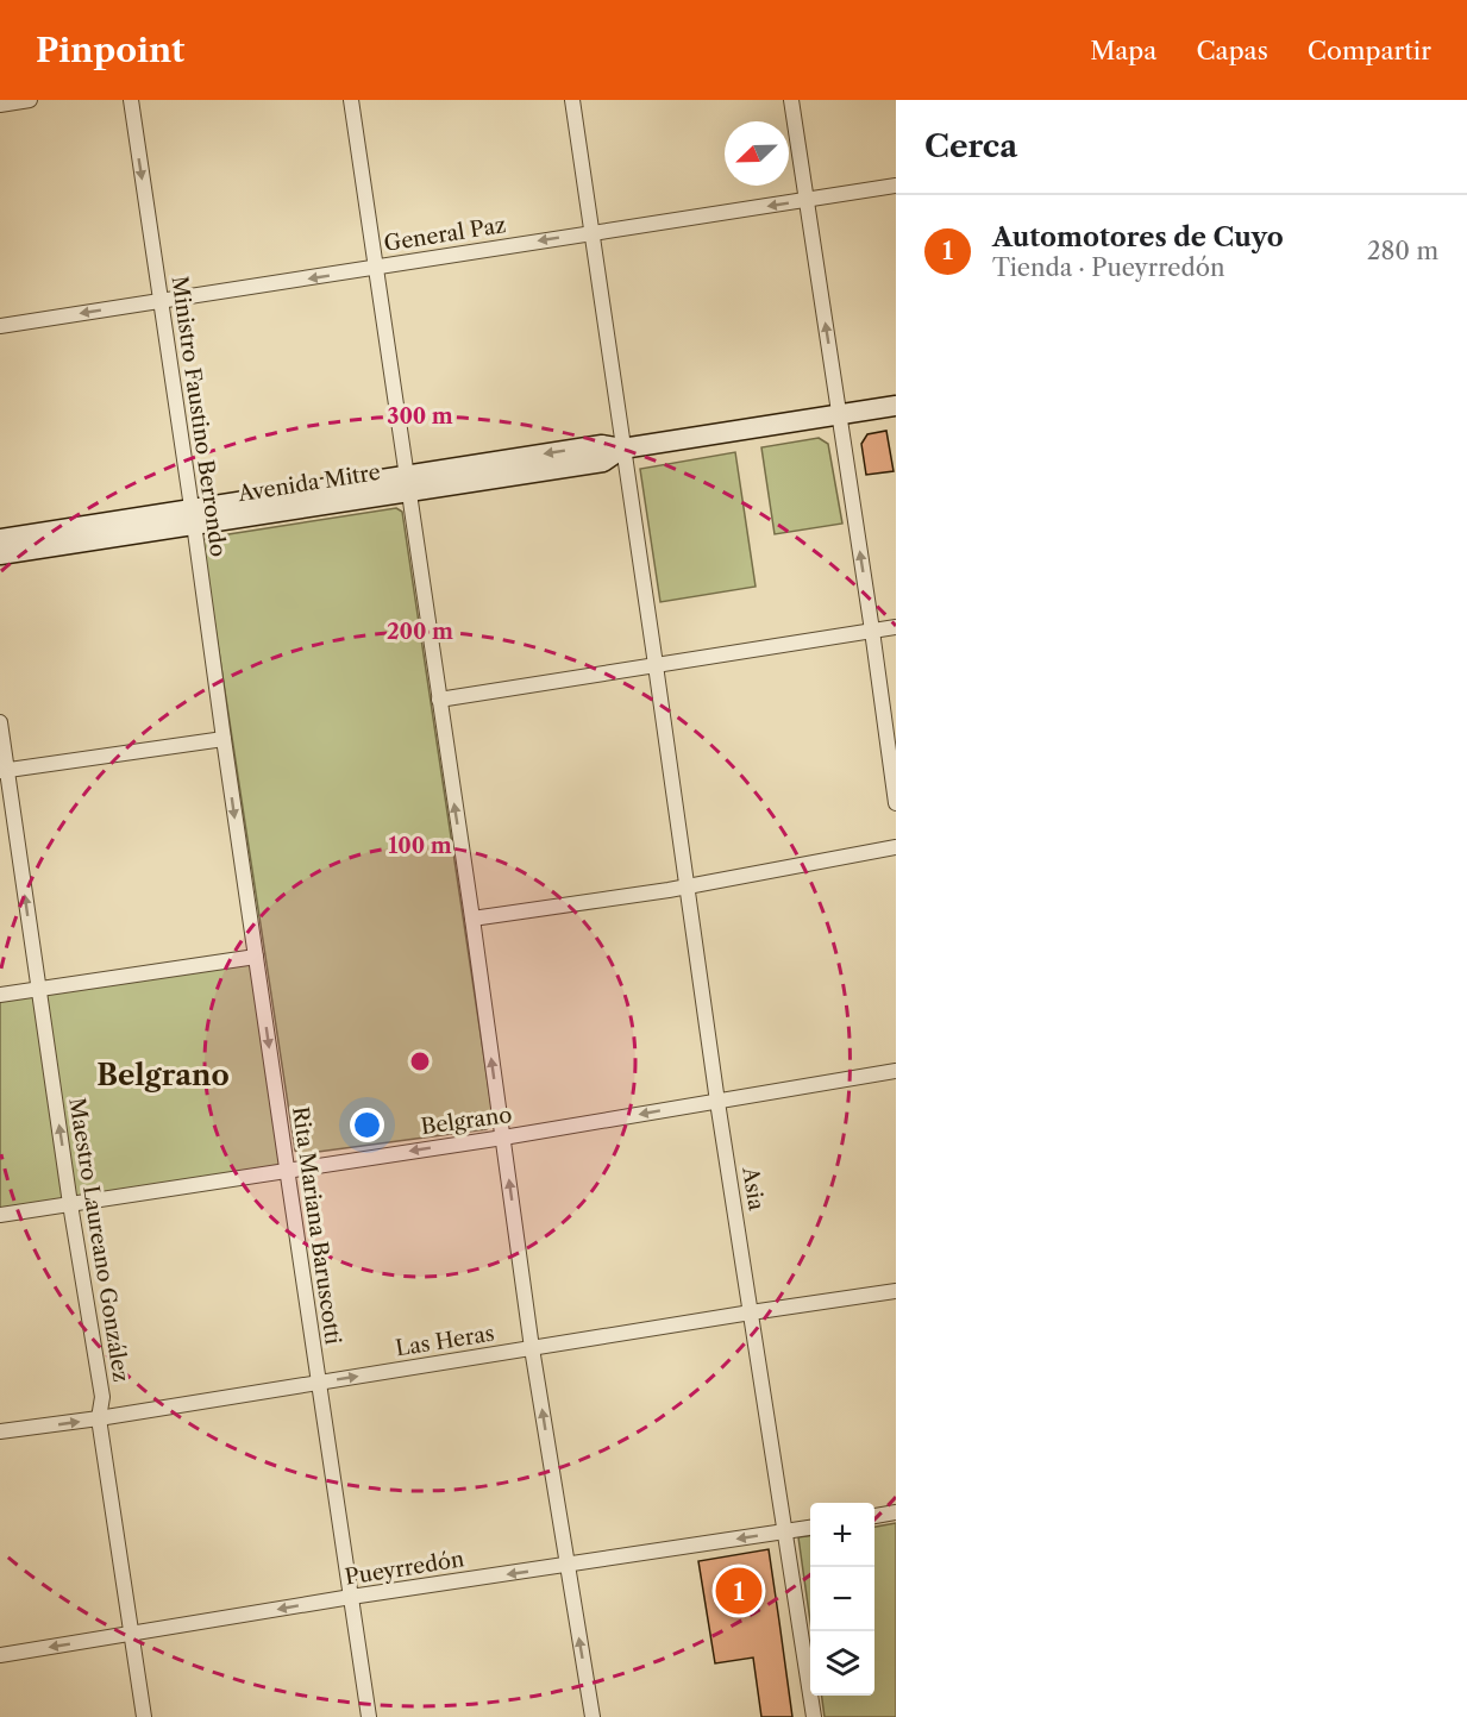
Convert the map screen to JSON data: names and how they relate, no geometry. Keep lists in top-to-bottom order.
{
  "streets": {
    "main road": ["Avenida Mitre"],
    "street": [
      "General Paz",
      "Ministro Faustino Berrondo",
      "Belgrano",
      "Asia",
      "Rita Mariana Baruscotti",
      "Maestro Laureano González",
      "Las Heras",
      "Pueyrredón"
    ]
  },
  "crossings": [
    ["General Paz", "Ministro Faustino Berrondo"],
    ["General Paz", "Asia"],
    ["Ministro Faustino Berrondo", "Avenida Mitre"],
    ["Ministro Faustino Berrondo", "Rita Mariana Baruscotti"],
    ["Avenida Mitre", "Asia"],
    ["Belgrano", "Asia"],
    ["Belgrano", "Rita Mariana Baruscotti"],
    ["Belgrano", "Maestro Laureano González"],
    ["Asia", "Las Heras"],
    ["Asia", "Pueyrredón"],
    ["Rita Mariana Baruscotti", "Las Heras"],
    ["Rita Mariana Baruscotti", "Pueyrredón"],
    ["Maestro Laureano González", "Las Heras"],
    ["Maestro Laureano González", "Pueyrredón"]
  ],
  "one_way": [
    "General Paz",
    "Belgrano",
    "Rita Mariana Baruscotti",
    "Maestro Laureano González",
    "Pueyrredón"
  ],
  "districts": ["Belgrano"],
  "north": "bottom left",
  "page": {
    "header": "Pinpoint",
    "nav": ["Mapa", "Capas", "Compartir"],
    "heading": "Cerca",
    "list": [
      {
        "mark": "1",
        "name": "Automotores de Cuyo",
        "note": "Tienda · Pueyrredón",
        "value": "280 m"
      }
    ],
    "map_buttons": ["+", "−"],
    "pins": "1"
  },
  "rings": ["300 m", "200 m", "100 m"]
}
